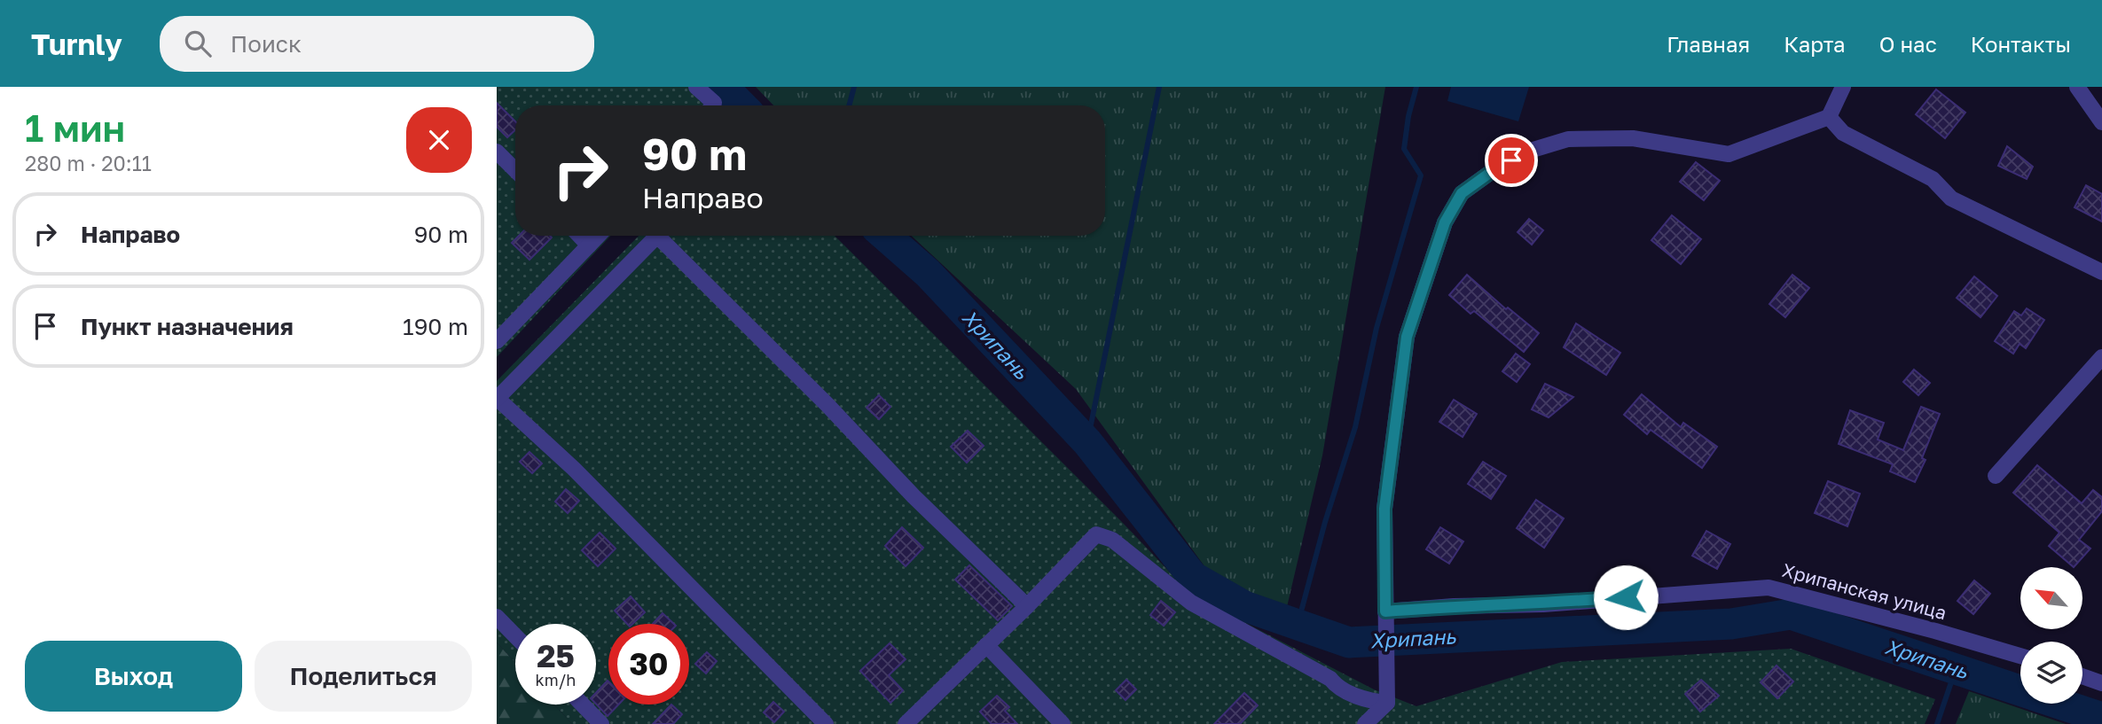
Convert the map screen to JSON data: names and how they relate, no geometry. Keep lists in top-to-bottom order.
{
  "streets": {
    "street": ["Хрипанская улица"]
  },
  "water": ["Хрипань"],
  "north": "top left",
  "page": {
    "header": "Turnly",
    "search": "Поиск",
    "nav": [
      "Главная",
      "Карта",
      "О нас",
      "Контакты"
    ],
    "heading": ["1 мин", "280 m · 20:11"],
    "turn": ["90 m", "Направо"],
    "list": [
      {
        "name": "Направо",
        "value": "90 m"
      },
      {
        "name": "Пункт назначения",
        "value": "190 m"
      }
    ],
    "speed": "25 km/h",
    "limit": "30",
    "buttons": ["Выход", "Поделиться"]
  }
}
